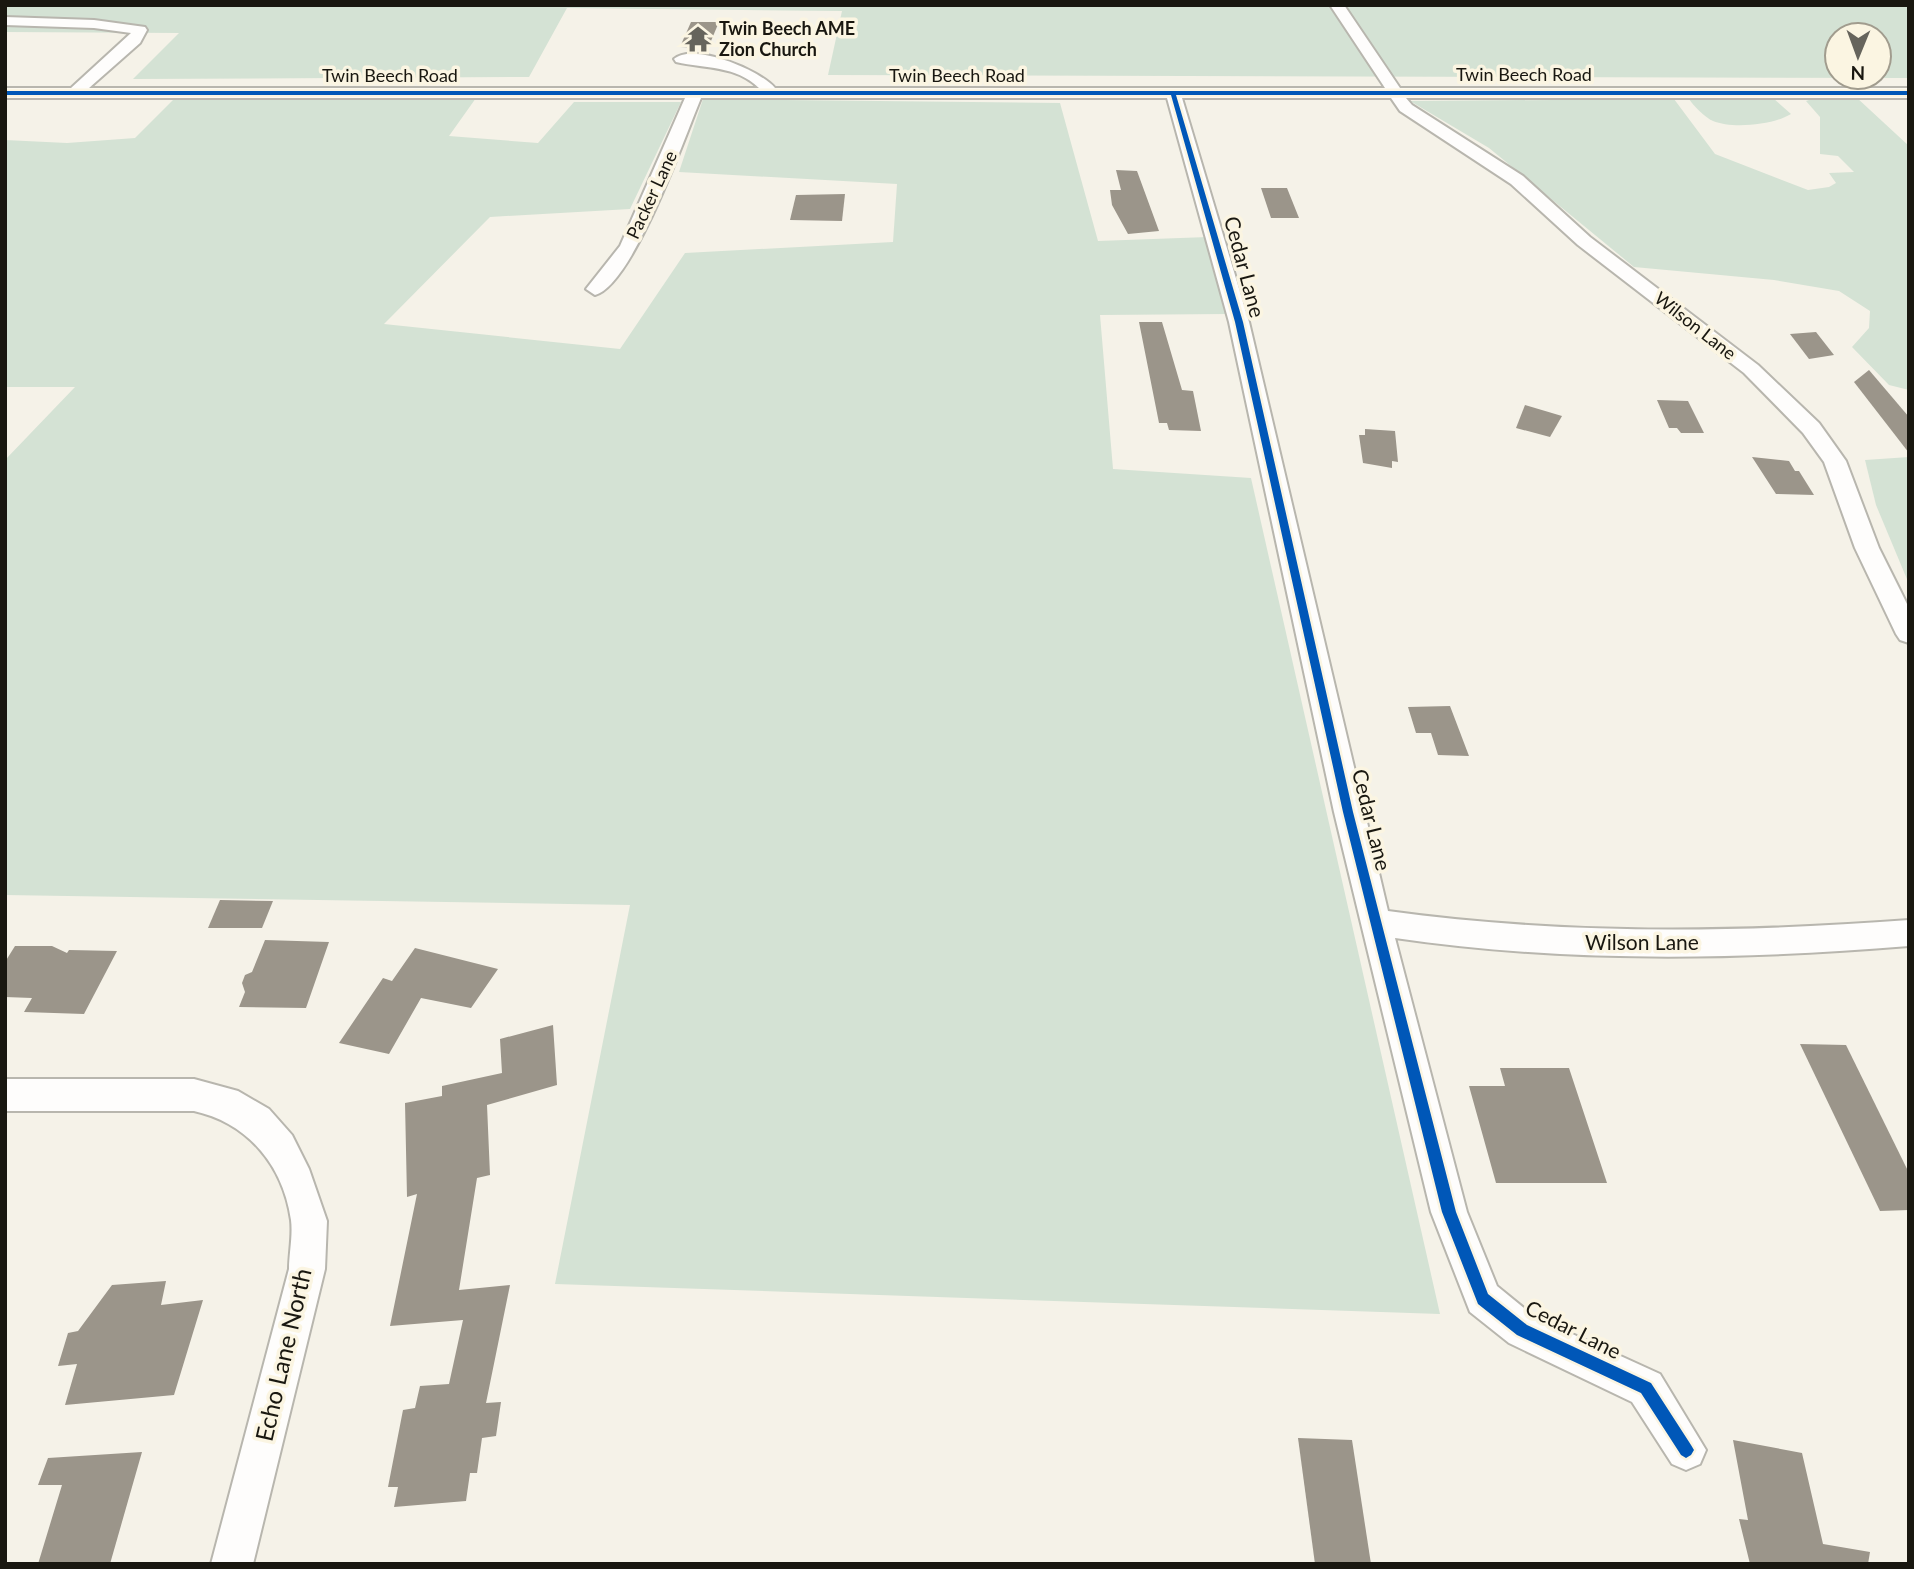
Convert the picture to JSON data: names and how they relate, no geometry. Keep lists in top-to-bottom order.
{
  "streets": {
    "street": [
      "Twin Beech Road",
      "Packer Lane",
      "Cedar Lane",
      "Wilson Lane",
      "Echo Lane North"
    ]
  },
  "crossings": [
    ["Twin Beech Road", "Packer Lane"],
    ["Twin Beech Road", "Cedar Lane"],
    ["Twin Beech Road", "Wilson Lane"],
    ["Cedar Lane", "Wilson Lane"]
  ],
  "places": {
    "temple": ["Twin Beech AME Zion Church"]
  },
  "north": "bottom"
}
